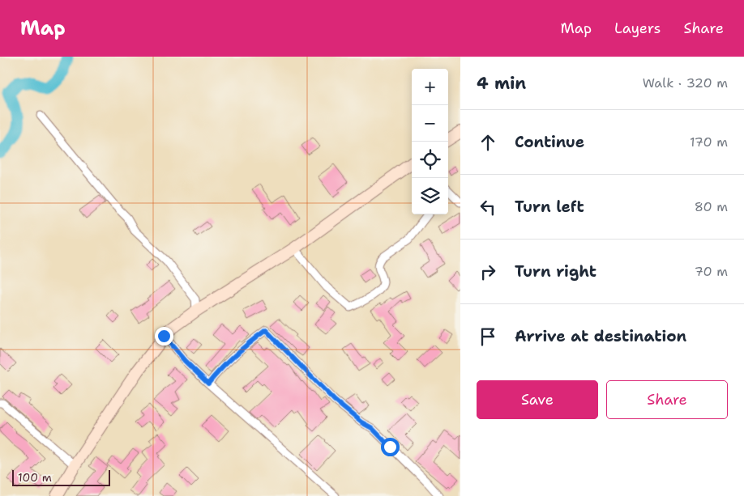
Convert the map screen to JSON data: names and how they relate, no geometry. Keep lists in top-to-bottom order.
{
  "scale_bar": "100 m",
  "page": {
    "header": "Map",
    "nav": ["Map", "Layers", "Share"],
    "heading": ["4 min", "Walk · 320 m"],
    "map_buttons": ["+", "−"],
    "list": [
      ["Continue", "170 m"],
      ["Turn left", "80 m"],
      ["Turn right", "70 m"],
      "Arrive at destination"
    ],
    "buttons": ["Save", "Share"],
    "scale": "100 m"
  }
}
